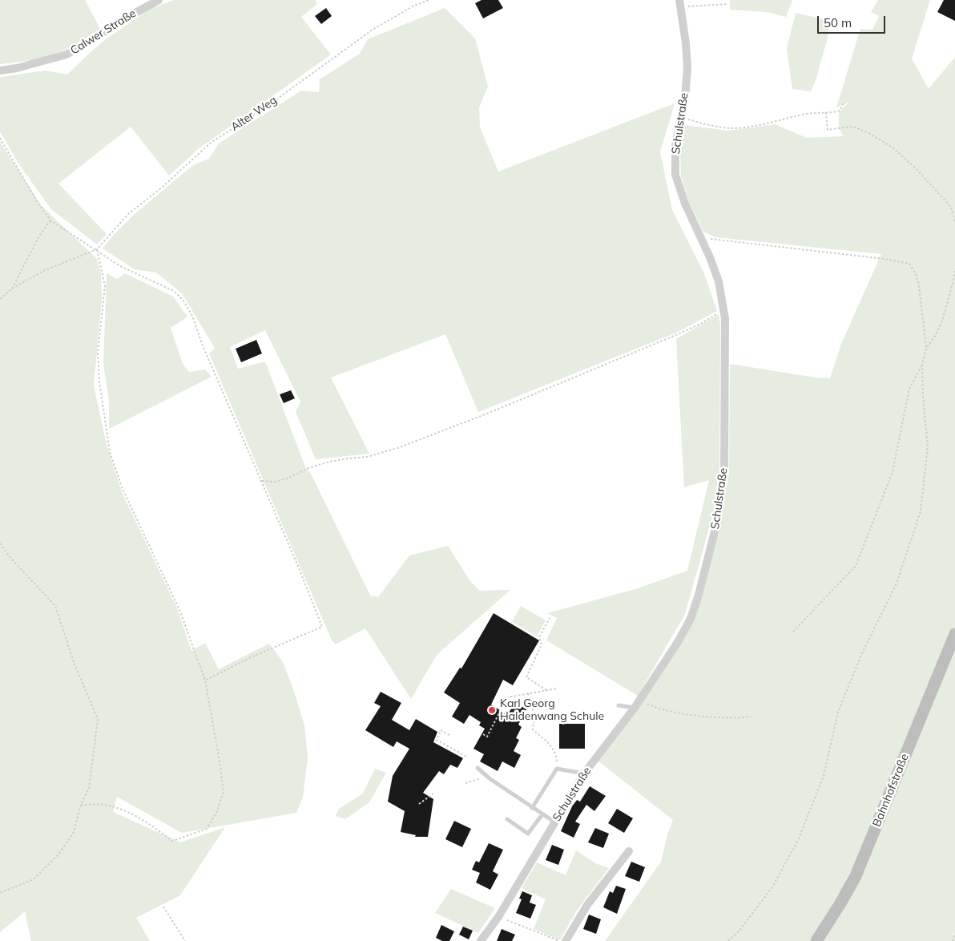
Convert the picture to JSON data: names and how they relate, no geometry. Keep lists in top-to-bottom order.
{
  "streets": {
    "street": ["Calwer Straße", "Schulstraße", "Bahnhofstraße"],
    "path": ["Alter Weg"]
  },
  "places": ["Karl Georg Haldenwang Schule"],
  "scale_bar": "50 m"
}
